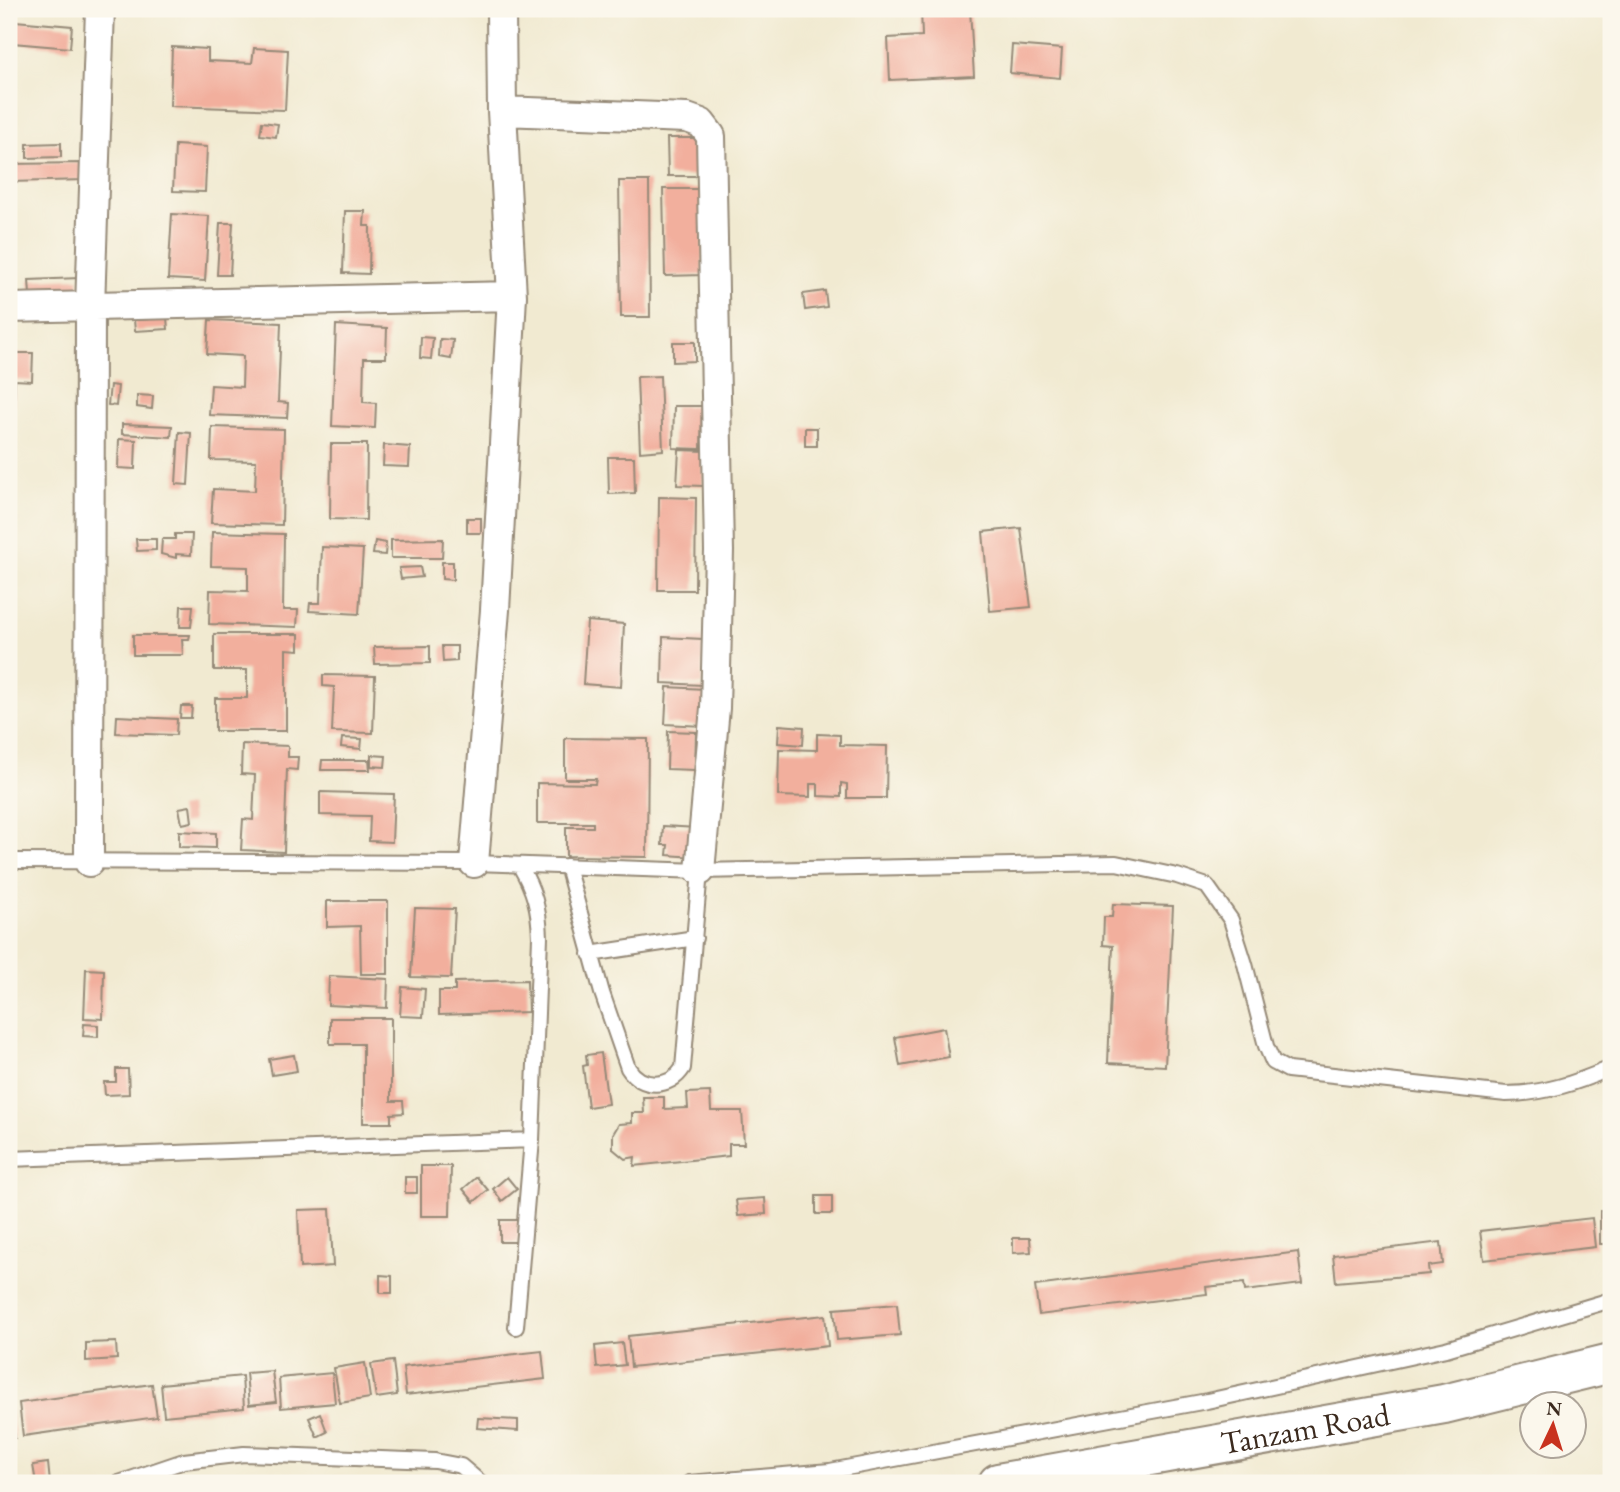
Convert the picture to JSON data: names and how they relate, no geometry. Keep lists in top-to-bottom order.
{
  "streets": {
    "highway": ["Tanzam Road"]
  },
  "north": "top"
}
